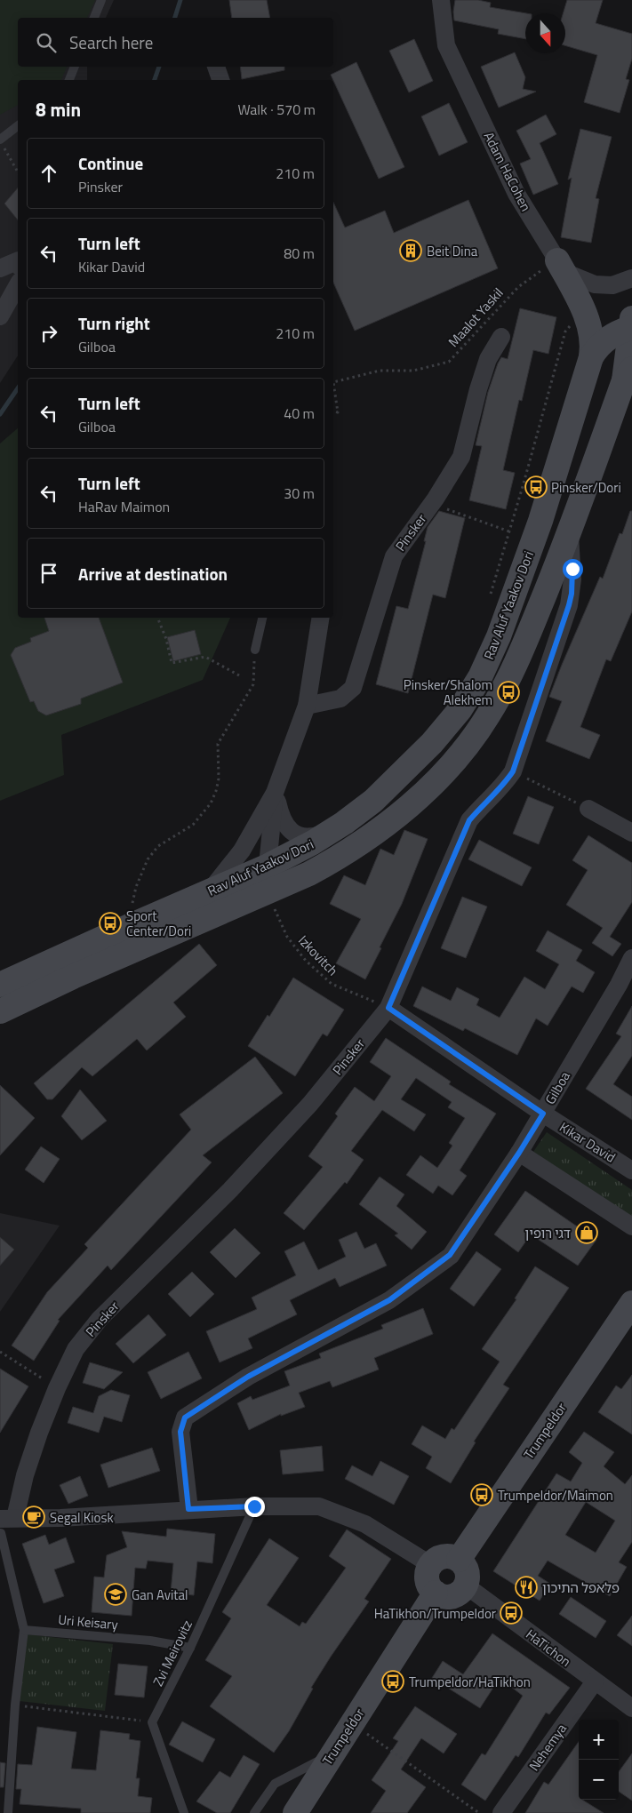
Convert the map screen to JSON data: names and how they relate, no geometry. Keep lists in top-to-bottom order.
{
  "streets": {
    "main road": ["Rav Aluf Yaakov Dori", "Trumpeldor"],
    "street": [
      "Adam HaCohen",
      "Pinsker",
      "Gilboa",
      "Kikar David",
      "HaTichon",
      "Nehemya"
    ],
    "lane": ["Uri Keisary", "Zvi Meirovitz"],
    "path": ["Maalot Yaskil", "Izkovitch"]
  },
  "crossings": [
    ["Adam HaCohen", "Maalot Yaskil"],
    ["Pinsker", "Rav Aluf Yaakov Dori"],
    ["Pinsker", "Izkovitch"],
    ["Pinsker", "Kikar David"],
    ["Izkovitch", "Kikar David"],
    ["Gilboa", "Kikar David"],
    ["Trumpeldor", "HaTichon"],
    ["Uri Keisary", "Zvi Meirovitz"],
    ["HaTichon", "Nehemya"]
  ],
  "places": {
    "building": ["Beit Dina"],
    "bus stop": [
      "Pinsker/Dori",
      "Pinsker/Shalom Alekhem",
      "Sport Center/Dori",
      "Trumpeldor/Maimon",
      "HaTikhon/Trumpeldor",
      "Trumpeldor/HaTikhon"
    ],
    "shop": ["דגי רופין"],
    "cafe": ["Segal Kiosk"],
    "restaurant": ["פלאפל התיכון"],
    "school or university": ["Gan Avital"]
  },
  "north": "bottom",
  "page": {
    "search": "Search here",
    "heading": ["8 min", "Walk · 570 m"],
    "list": [
      ["Continue", "Pinsker", "210 m"],
      ["Turn left", "Kikar David", "80 m"],
      ["Turn right", "Gilboa", "210 m"],
      ["Turn left", "Gilboa", "40 m"],
      ["Turn left", "HaRav Maimon", "30 m"],
      "Arrive at destination"
    ],
    "map_buttons": ["+", "−"]
  }
}
